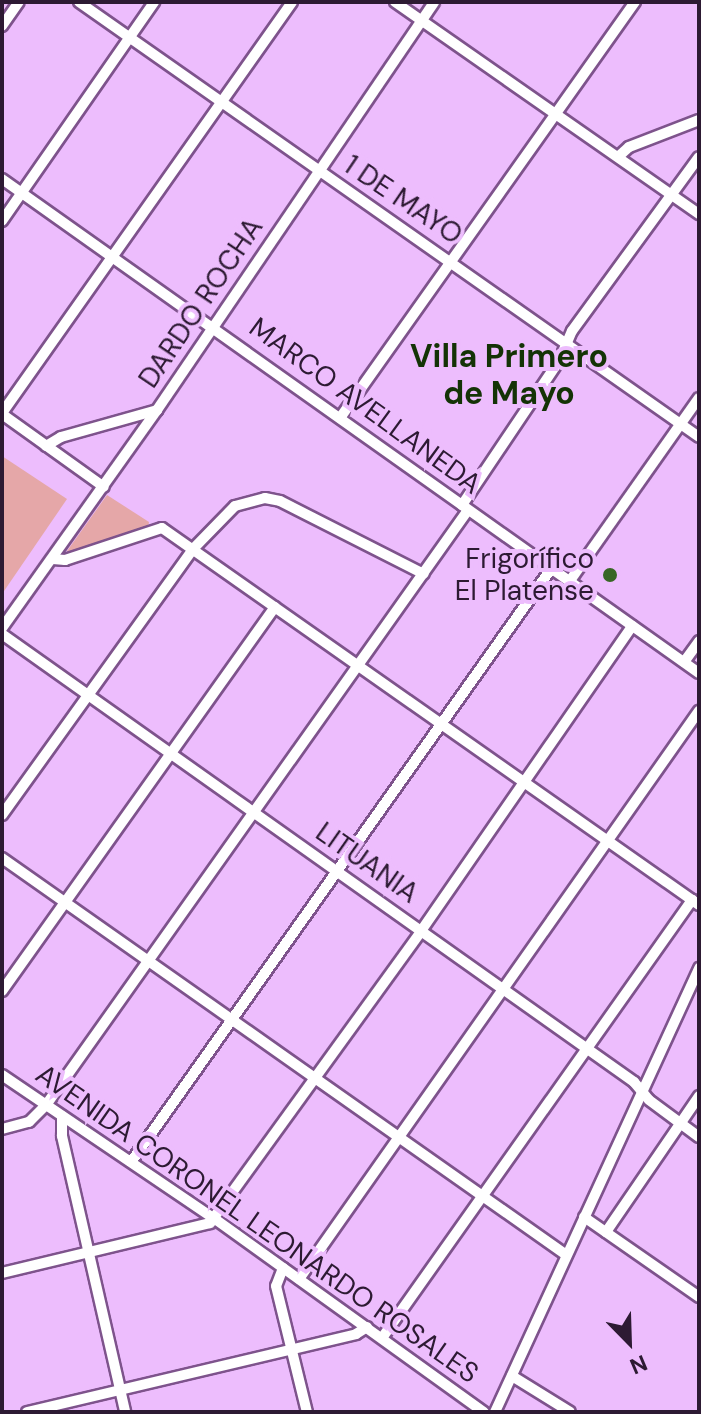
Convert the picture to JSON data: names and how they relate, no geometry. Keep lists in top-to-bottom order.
{
  "streets": {
    "street": [
      "1 DE MAYO",
      "DARDO ROCHA",
      "MARCO AVELLANEDA",
      "LITUANIA",
      "AVENIDA CORONEL LEONARDO ROSALES"
    ]
  },
  "crossings": [
    ["1 DE MAYO", "DARDO ROCHA"],
    ["DARDO ROCHA", "MARCO AVELLANEDA"]
  ],
  "districts": ["Villa Primero de Mayo"],
  "places": ["Frigorífico El Platense"],
  "north": "bottom right"
}
